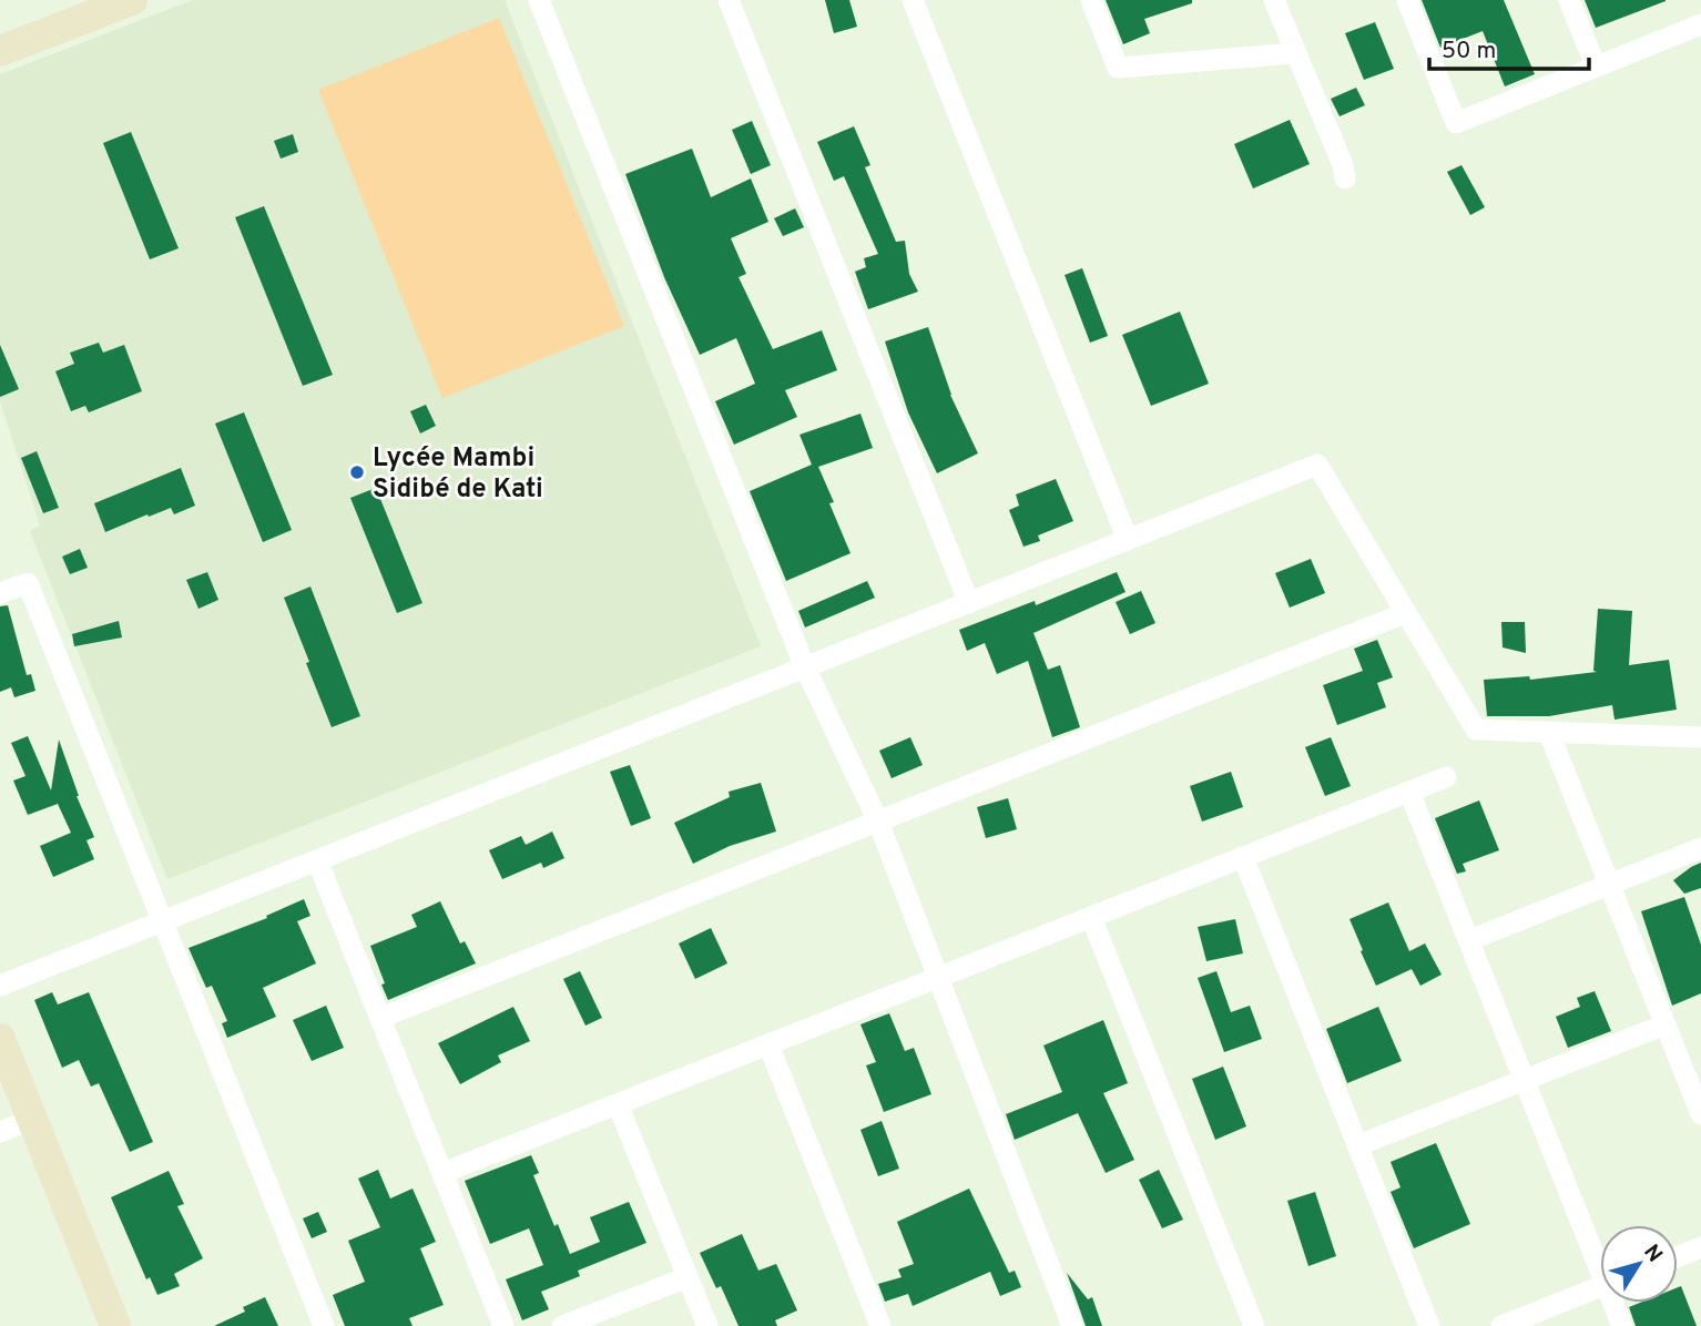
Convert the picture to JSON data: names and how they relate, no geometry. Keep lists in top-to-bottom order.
{
  "places": ["Lycée Mambi Sidibé de Kati"],
  "scale_bar": "50 m",
  "north": "top right"
}
